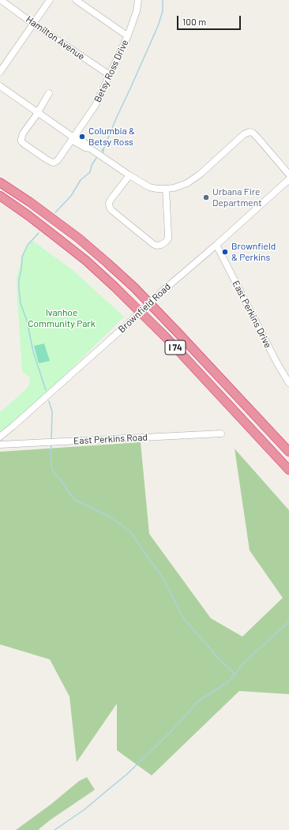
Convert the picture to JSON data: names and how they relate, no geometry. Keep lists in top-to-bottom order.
{
  "streets": {
    "highway": ["I 74"],
    "street": [
      "Hamilton Avenue",
      "Betsy Ross Drive",
      "Brownfield Road",
      "East Perkins Drive",
      "East Perkins Road"
    ]
  },
  "crossings": [
    ["Hamilton Avenue", "Betsy Ross Drive"],
    ["Brownfield Road", "East Perkins Drive"]
  ],
  "parks": ["Ivanhoe Community Park"],
  "places": ["Columbia & Betsy Ross", "Urbana Fire Department", "Brownfield & Perkins"],
  "scale_bar": "100 m"
}
